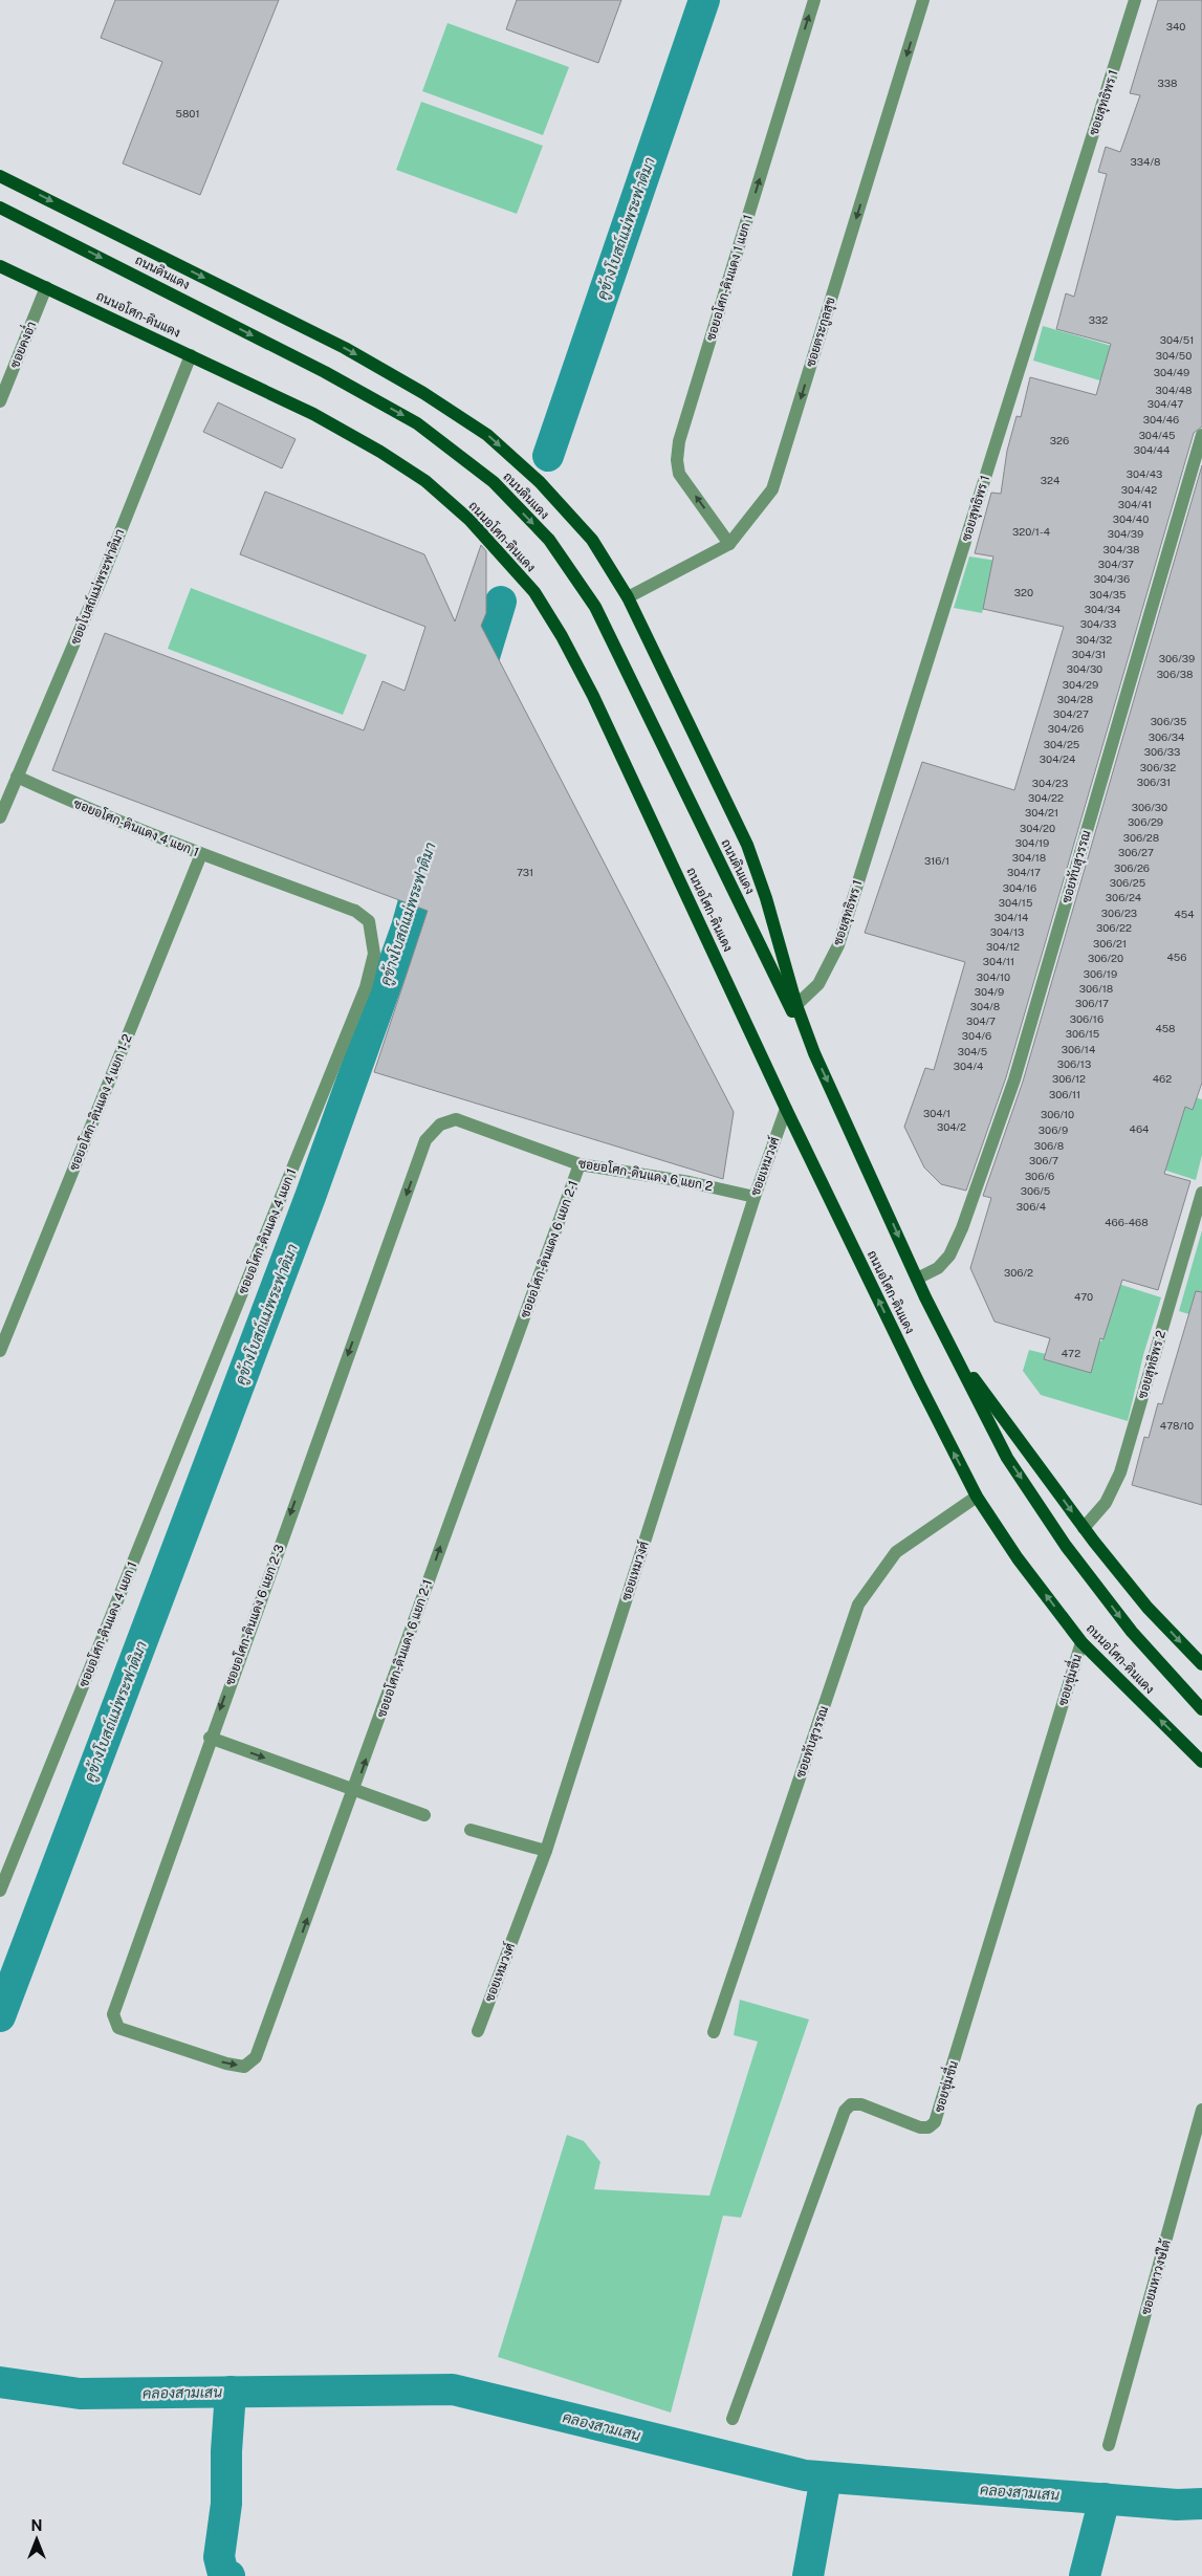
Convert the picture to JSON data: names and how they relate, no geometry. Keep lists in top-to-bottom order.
{
  "streets": {
    "main road": ["ถนนดินแดง", "ถนนอโศก-ดินแดง"],
    "street": [
      "ซอยสุทธิพร 1",
      "ซอยอโศก-ดินแดง 1 แยก 1",
      "ซอยตระกูลสุข",
      "ซอยคงอ่ำ",
      "ซอยโบสถ์แม่พระฟาติมา",
      "ซอยอโศก-ดินแดง 4 แยก 1",
      "ซอยทับสุวรรณ",
      "ซอยอโศก-ดินแดง 4 แยก 1-2",
      "ซอยเหมวงศ์",
      "ซอยอโศก-ดินแดง 6 แยก 2",
      "ซอยอโศก-ดินแดง 6 แยก 2-1",
      "ซอยสุทธิพร 2",
      "ซอยอโศก-ดินแดง 6 แยก 2-3",
      "ซอยชุ่มชื่น",
      "ซอยมหาวงษ์ใต้"
    ]
  },
  "crossings": [
    ["ซอยสุทธิพร 1", "ถนนดินแดง"],
    ["ซอยสุทธิพร 1", "ถนนอโศก-ดินแดง"],
    ["ถนนดินแดง", "ถนนอโศก-ดินแดง"],
    ["ซอยอโศก-ดินแดง 1 แยก 1", "ซอยตระกูลสุข"],
    ["ถนนอโศก-ดินแดง", "ซอยตระกูลสุข"],
    ["ถนนอโศก-ดินแดง", "ซอยคงอ่ำ"],
    ["ถนนอโศก-ดินแดง", "ซอยโบสถ์แม่พระฟาติมา"],
    ["ถนนอโศก-ดินแดง", "ซอยทับสุวรรณ"],
    ["ถนนอโศก-ดินแดง", "ซอยเหมวงศ์"],
    ["ถนนอโศก-ดินแดง", "ซอยสุทธิพร 2"],
    ["ถนนอโศก-ดินแดง", "ซอยชุ่มชื่น"],
    ["ซอยโบสถ์แม่พระฟาติมา", "ซอยอโศก-ดินแดง 4 แยก 1"],
    ["ซอยอโศก-ดินแดง 4 แยก 1", "ซอยอโศก-ดินแดง 4 แยก 1-2"],
    ["ซอยเหมวงศ์", "ซอยอโศก-ดินแดง 6 แยก 2"],
    ["ซอยอโศก-ดินแดง 6 แยก 2", "ซอยอโศก-ดินแดง 6 แยก 2-1"],
    ["ซอยอโศก-ดินแดง 6 แยก 2", "ซอยอโศก-ดินแดง 6 แยก 2-3"],
    ["ซอยอโศก-ดินแดง 6 แยก 2-1", "ซอยอโศก-ดินแดง 6 แยก 2-3"]
  ],
  "one_way": [
    "ถนนดินแดง",
    "ซอยอโศก-ดินแดง 1 แยก 1",
    "ซอยตระกูลสุข",
    "ซอยอโศก-ดินแดง 6 แยก 2-1",
    "ซอยอโศก-ดินแดง 6 แยก 2-3"
  ],
  "water": ["คูข้างโบสถ์แม่พระฟาติมา", "คลองสามเสน"],
  "house_numbers": [
    "340",
    "338",
    "5801",
    "334/8",
    "332",
    "304/51",
    "304/50",
    "304/49",
    "304/48",
    "304/47",
    "304/46",
    "304/45",
    "326",
    "304/44",
    "304/43",
    "324",
    "304/42",
    "304/41",
    "304/40",
    "320/1-4",
    "304/39",
    "304/38",
    "304/37",
    "304/36",
    "320",
    "304/35",
    "304/34",
    "304/33",
    "304/32",
    "304/31",
    "306/39",
    "304/30",
    "306/38",
    "304/29",
    "304/28",
    "304/27",
    "306/35",
    "304/26",
    "306/34",
    "304/25",
    "306/33",
    "304/24",
    "306/32",
    "306/31",
    "304/23",
    "304/22",
    "306/30",
    "304/21",
    "306/29",
    "304/20",
    "306/28",
    "304/19",
    "306/27",
    "304/18",
    "316/1",
    "306/26",
    "731",
    "304/17",
    "306/25",
    "304/16",
    "306/24",
    "304/15",
    "306/23",
    "454",
    "304/14",
    "306/22",
    "304/13",
    "306/21",
    "304/12",
    "456",
    "306/20",
    "304/11",
    "306/19",
    "304/10",
    "306/18",
    "304/9",
    "306/17",
    "304/8",
    "306/16",
    "304/7",
    "458",
    "306/15",
    "304/6",
    "306/14",
    "304/5",
    "306/13",
    "304/4",
    "306/12",
    "462",
    "306/11",
    "304/1",
    "306/10",
    "304/2",
    "464",
    "306/9",
    "306/8",
    "306/7",
    "306/6",
    "306/5",
    "306/4",
    "466-468",
    "306/2",
    "470",
    "472",
    "478/10"
  ],
  "north": "top"
}
